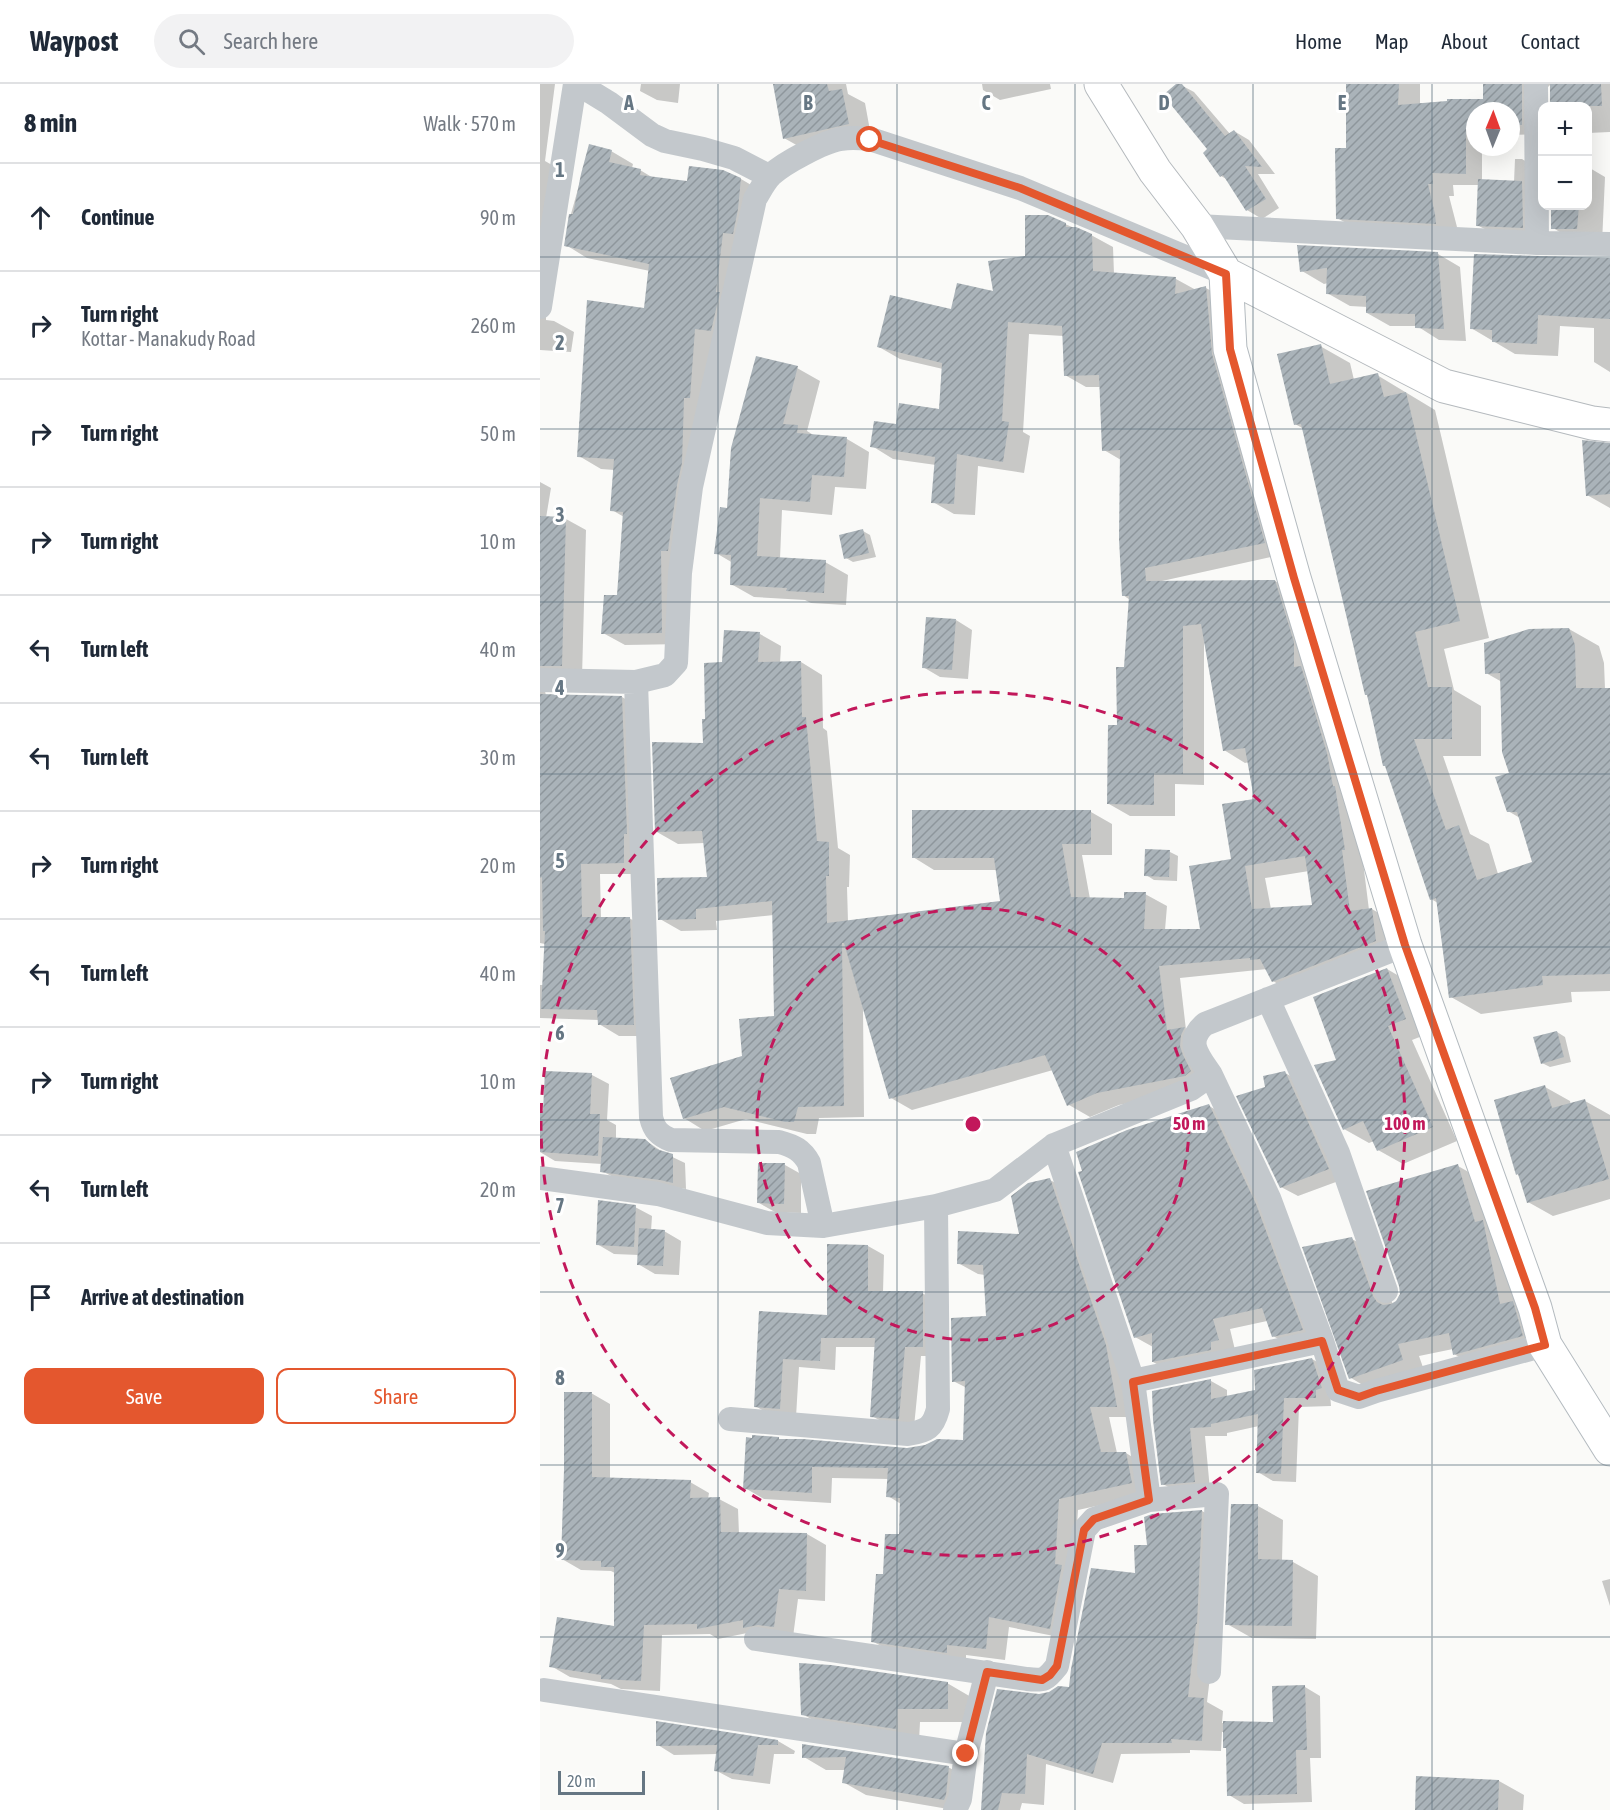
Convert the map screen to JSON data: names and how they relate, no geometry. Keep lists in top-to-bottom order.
{
  "scale_bar": "20 m",
  "north": "top",
  "page": {
    "header": "Waypost",
    "search": "Search here",
    "nav": [
      "Home",
      "Map",
      "About",
      "Contact"
    ],
    "heading": ["8 min", "Walk · 570 m"],
    "map_buttons": ["+", "−"],
    "list": [
      ["Continue", "90 m"],
      ["Turn right", "Kottar - Manakudy Road", "260 m"],
      ["Turn right", "50 m"],
      ["Turn right", "10 m"],
      ["Turn left", "40 m"],
      ["Turn left", "30 m"],
      ["Turn right", "20 m"],
      ["Turn left", "40 m"],
      ["Turn right", "10 m"],
      ["Turn left", "20 m"],
      "Arrive at destination"
    ],
    "buttons": ["Save", "Share"],
    "scale": "20 m"
  },
  "grid": {
    "columns": [
      "A",
      "B",
      "C",
      "D",
      "E"
    ],
    "rows": [
      "1",
      "2",
      "3",
      "4",
      "5",
      "6",
      "7",
      "8",
      "9"
    ]
  },
  "rings": ["50 m", "100 m"]
}
